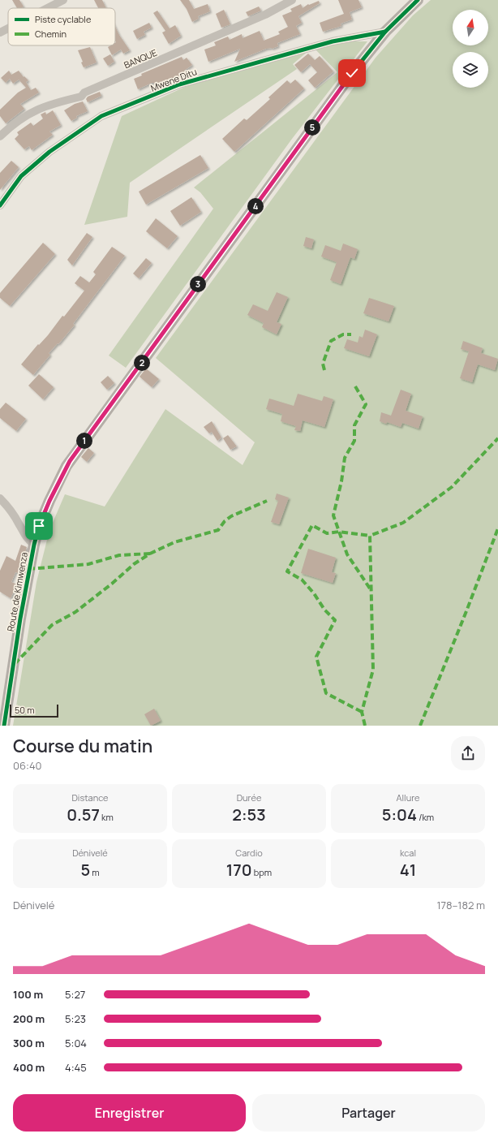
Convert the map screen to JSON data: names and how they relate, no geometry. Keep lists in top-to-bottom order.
{
  "streets": {
    "street": ["BANQUE", "Mwene Ditu", "Route de Kimwenza"]
  },
  "crossings": [
    ["Mwene Ditu", "Route de Kimwenza"]
  ],
  "legend": ["Piste cyclable", "Chemin"],
  "scale_bar": "50 m",
  "north": "top",
  "page": {
    "pins": [
      "5",
      "4",
      "3",
      "2",
      "1"
    ],
    "scale": "50 m",
    "heading": ["Course du matin", "06:40"],
    "stats": [
      ["Distance", "0.57 km"],
      ["Durée", "2:53"],
      ["Allure", "5:04 /km"],
      ["Dénivelé", "5 m"],
      ["Cardio", "170 bpm"],
      ["kcal", "41"]
    ],
    "chart": ["Dénivelé", "178–182 m"],
    "list": [
      {
        "name": "100 m",
        "note": "5:27"
      },
      {
        "name": "200 m",
        "note": "5:23"
      },
      {
        "name": "300 m",
        "note": "5:04"
      },
      {
        "name": "400 m",
        "note": "4:45"
      }
    ],
    "buttons": ["Enregistrer", "Partager"]
  }
}
